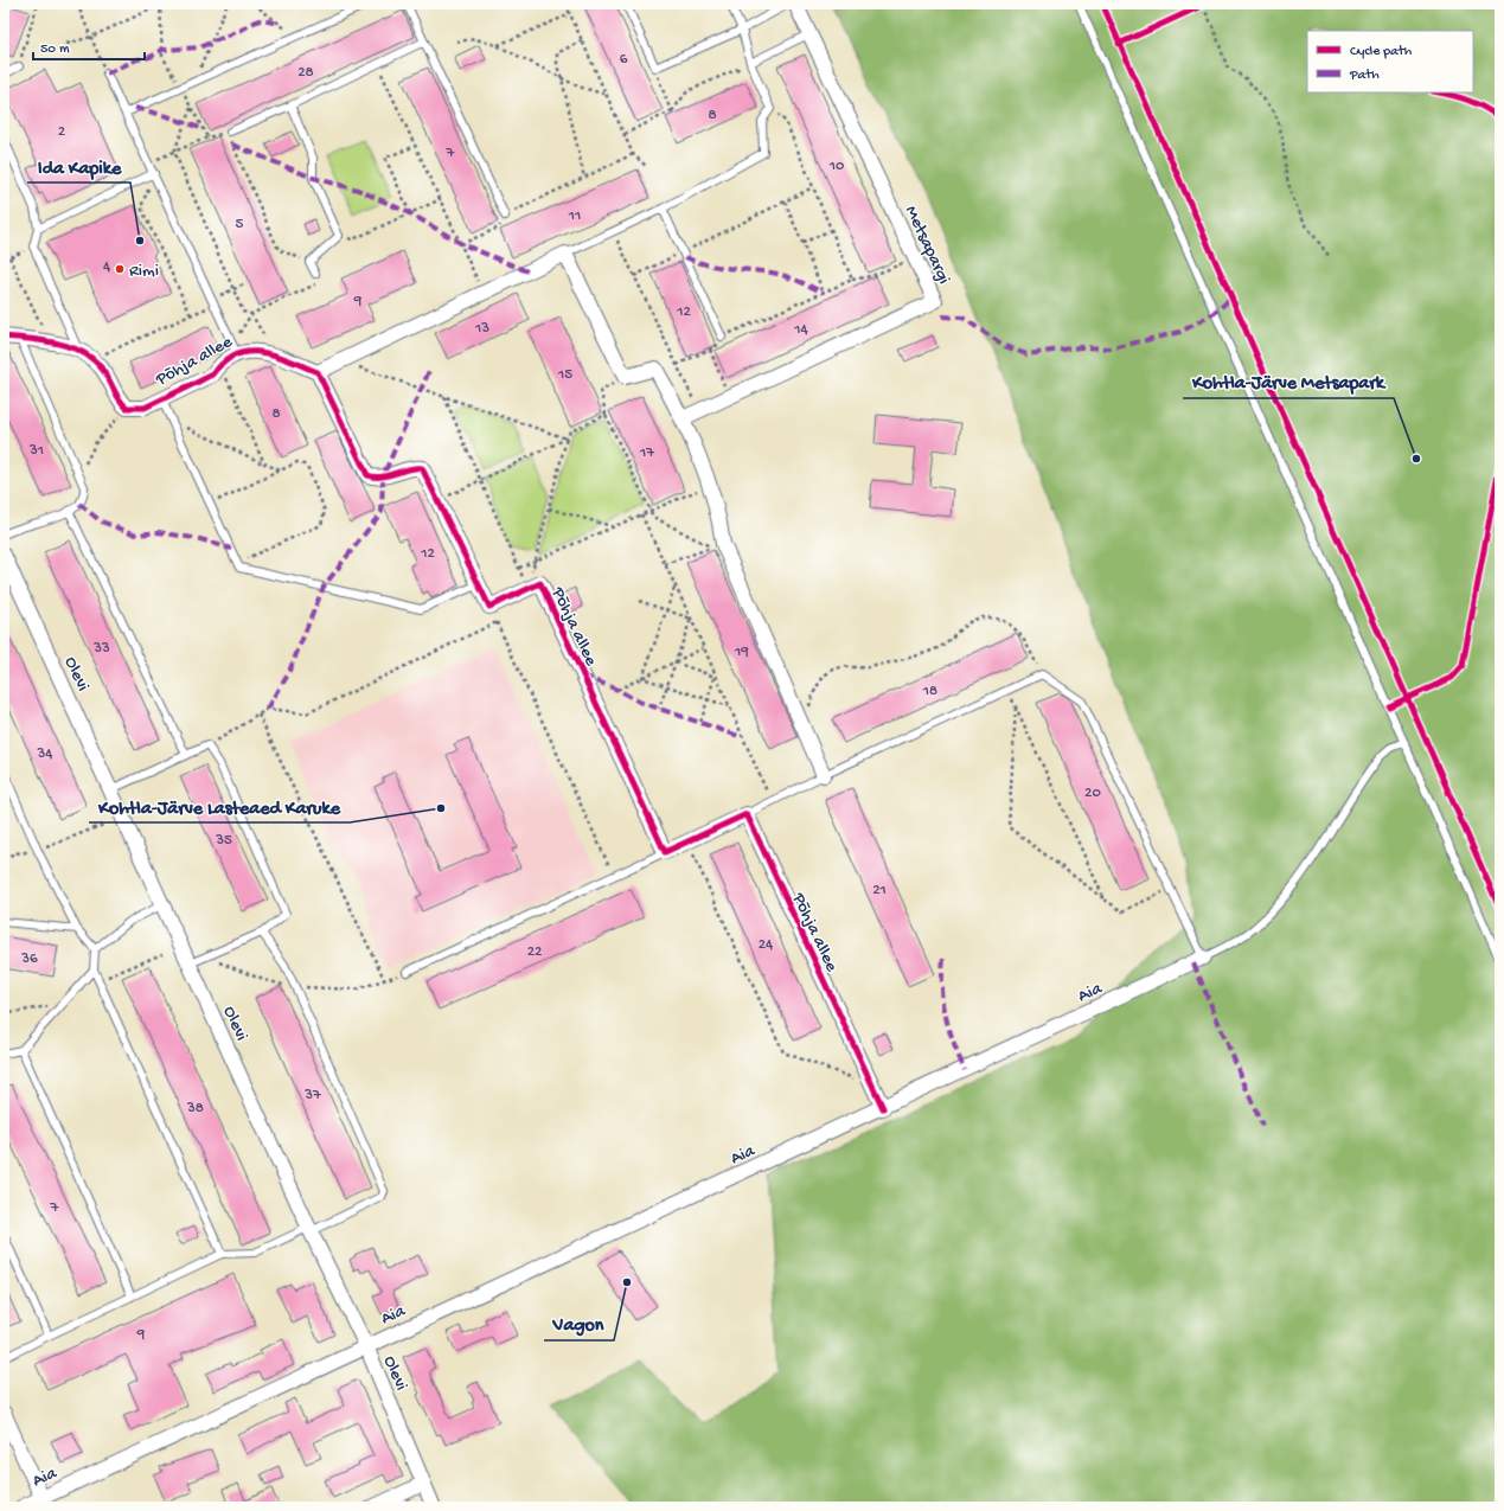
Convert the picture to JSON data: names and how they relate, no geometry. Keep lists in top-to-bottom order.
{
  "streets": {
    "street": [
      "Metsapargi",
      "Põhja allee",
      "Olevi",
      "Aia"
    ]
  },
  "crossings": [
    ["Põhja allee", "Aia"],
    ["Olevi", "Aia"]
  ],
  "places": [
    "Ida Kapike",
    "Rimi",
    "Kohtla-Järve Metsapark",
    "Kohtla-Järve Lasteaed Karuke",
    "Vagon"
  ],
  "house_numbers": [
    "6",
    "28",
    "8",
    "2",
    "7",
    "10",
    "11",
    "5",
    "4",
    "9",
    "12",
    "13",
    "14",
    "15",
    "8",
    "31",
    "17",
    "12",
    "33",
    "19",
    "18",
    "34",
    "20",
    "35",
    "21",
    "24",
    "22",
    "36",
    "37",
    "38",
    "7",
    "9"
  ],
  "legend": ["Cycle path", "Path"],
  "scale_bar": "50 m"
}
